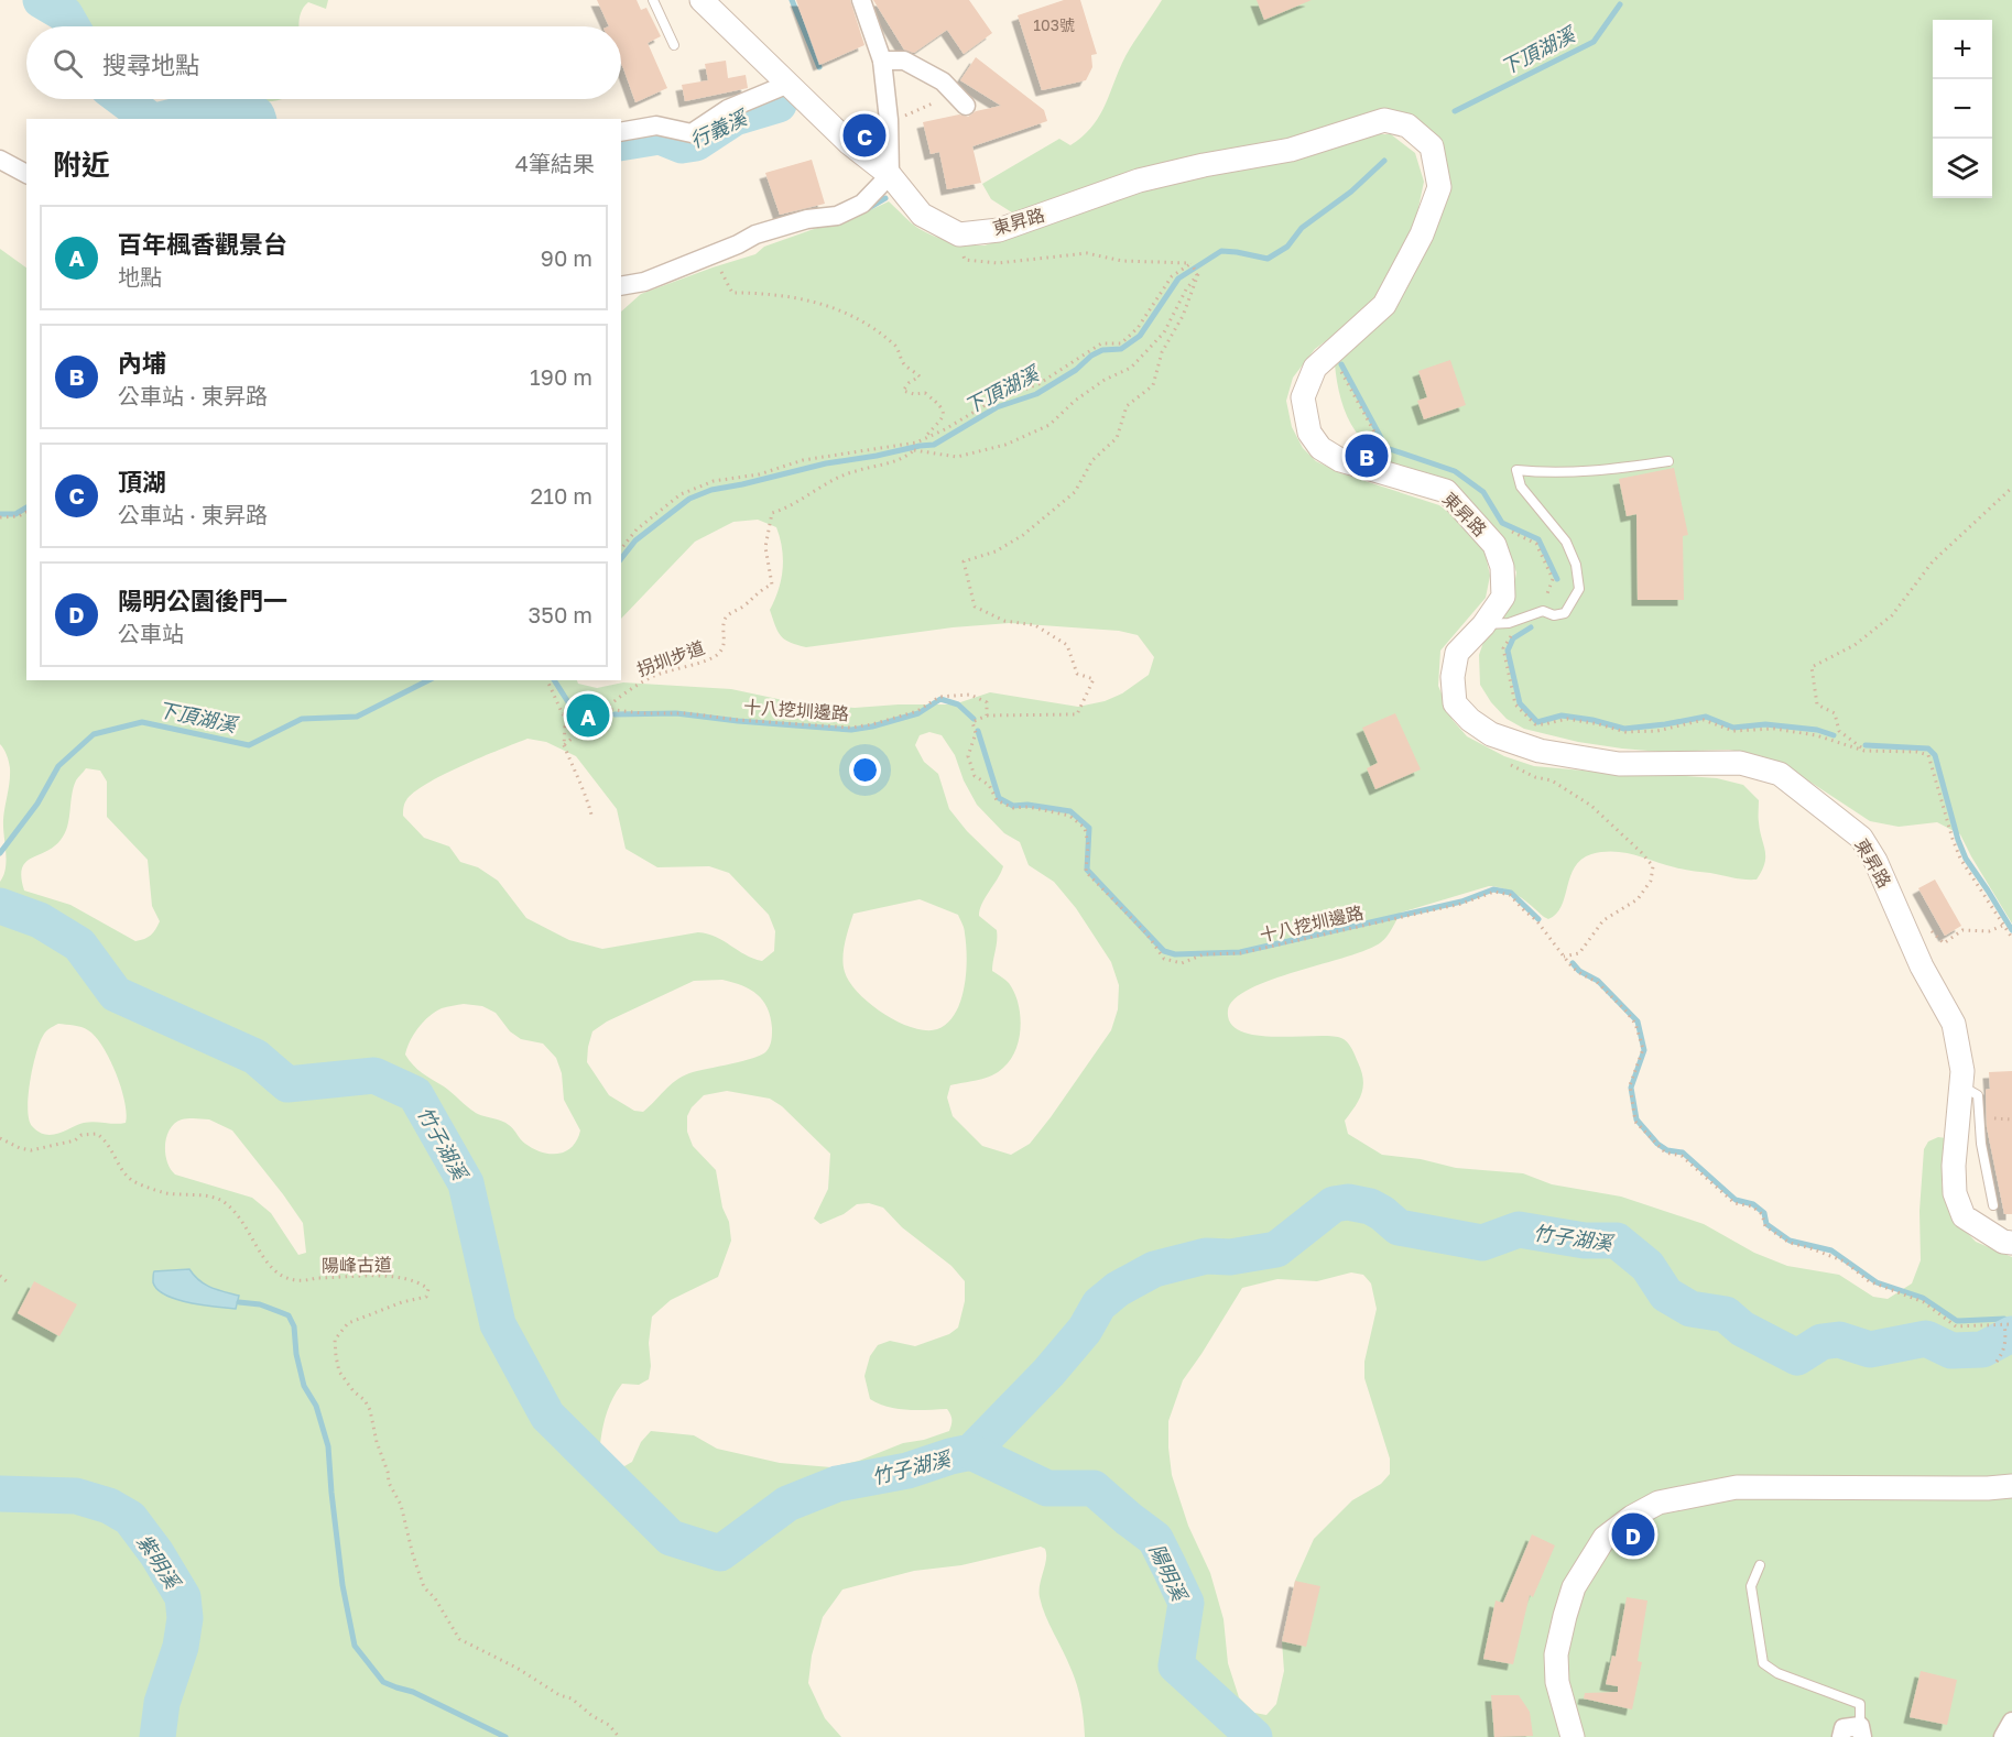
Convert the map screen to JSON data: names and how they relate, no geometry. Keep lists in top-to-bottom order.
{
  "streets": {
    "street": ["東昇路"],
    "path": ["拐圳步道", "十八挖圳邊路", "陽峰古道"]
  },
  "crossings": [
    ["拐圳步道", "十八挖圳邊路"]
  ],
  "water": [
    "下頂湖溪",
    "行義溪",
    "竹子湖溪",
    "紫明溪",
    "陽明溪"
  ],
  "house_numbers": ["103號"],
  "page": {
    "map_buttons": ["+", "−"],
    "search": "搜尋地點",
    "pins": [
      "C",
      "B",
      "A",
      "D"
    ],
    "heading": ["附近", "4筆結果"],
    "list": [
      {
        "mark": "A",
        "name": "百年楓香觀景台",
        "note": "地點",
        "value": "90 m"
      },
      {
        "mark": "B",
        "name": "內埔",
        "note": "公車站 · 東昇路",
        "value": "190 m"
      },
      {
        "mark": "C",
        "name": "頂湖",
        "note": "公車站 · 東昇路",
        "value": "210 m"
      },
      {
        "mark": "D",
        "name": "陽明公園後門一",
        "note": "公車站",
        "value": "350 m"
      }
    ]
  }
}
